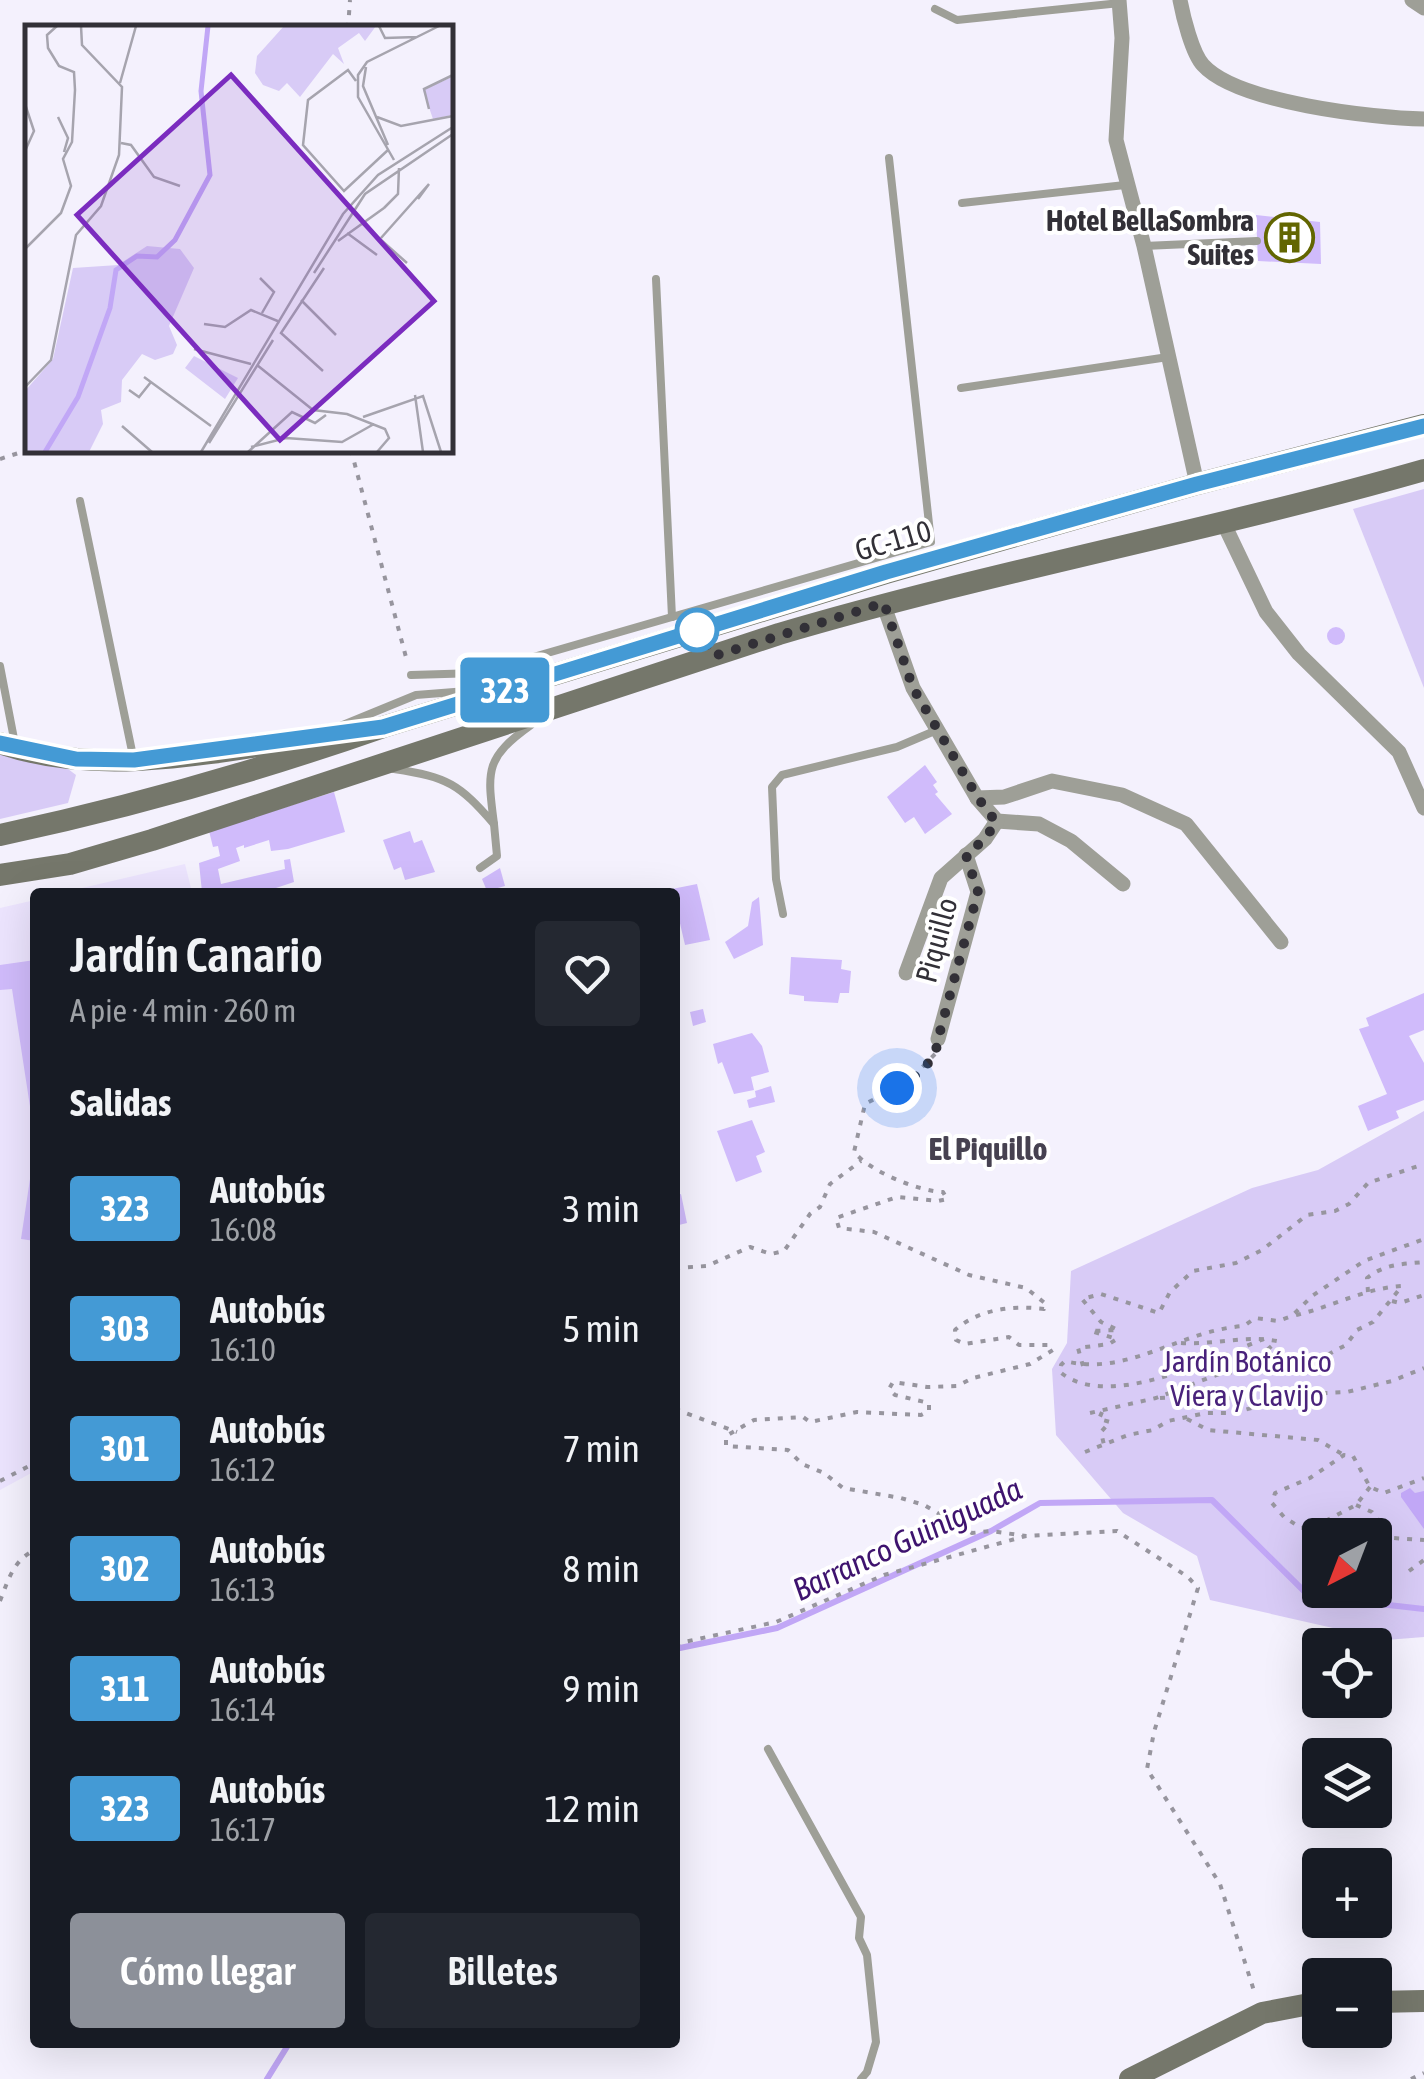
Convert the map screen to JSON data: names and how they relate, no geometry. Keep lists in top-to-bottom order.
{
  "streets": {
    "main road": ["GC-110"],
    "street": ["Piquillo"]
  },
  "districts": ["El Piquillo"],
  "water": ["Barranco Guiniguada"],
  "parks": ["Jardín Botánico Viera y Clavijo"],
  "places": {
    "building": ["Hotel BellaSombra Suites"]
  },
  "lines": ["bus line 323"],
  "north": "bottom left",
  "page": {
    "on_map": "323",
    "heading": [
      ["Jardín Canario", "A pie · 4 min · 260 m"],
      "Salidas"
    ],
    "list": [
      {
        "mark": "323",
        "name": "Autobús",
        "note": "16:08",
        "value": "3 min"
      },
      {
        "mark": "303",
        "name": "Autobús",
        "note": "16:10",
        "value": "5 min"
      },
      {
        "mark": "301",
        "name": "Autobús",
        "note": "16:12",
        "value": "7 min"
      },
      {
        "mark": "302",
        "name": "Autobús",
        "note": "16:13",
        "value": "8 min"
      },
      {
        "mark": "311",
        "name": "Autobús",
        "note": "16:14",
        "value": "9 min"
      },
      {
        "mark": "323",
        "name": "Autobús",
        "note": "16:17",
        "value": "12 min"
      }
    ],
    "map_buttons": ["+", "−"],
    "buttons": ["Cómo llegar", "Billetes"]
  }
}
